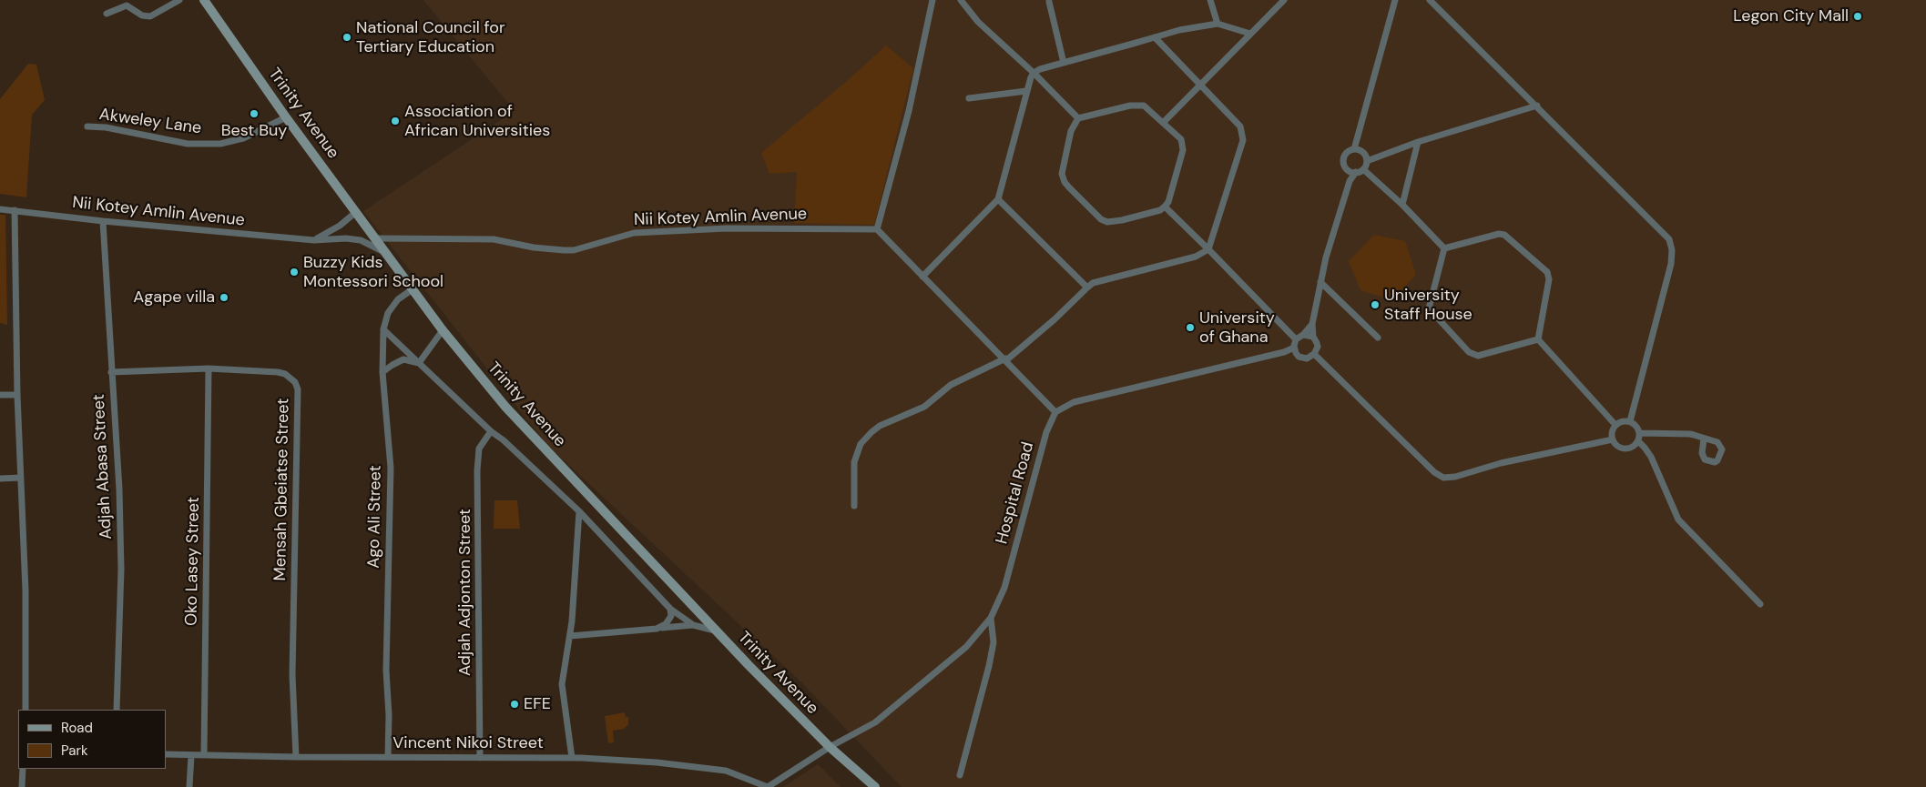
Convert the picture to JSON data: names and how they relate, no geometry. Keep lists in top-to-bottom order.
{
  "streets": {
    "street": [
      "Trinity Avenue",
      "Akweley Lane",
      "Nii Kotey Amlin Avenue",
      "Adjah Abasa Street",
      "Mensah Gbeiatse Street",
      "Hospital Road",
      "Ago Ali Street",
      "Oko Lasey Street",
      "Adjah Adjonton Street",
      "Vincent Nikoi Street"
    ]
  },
  "crossings": [
    ["Trinity Avenue", "Akweley Lane"],
    ["Trinity Avenue", "Nii Kotey Amlin Avenue"],
    ["Trinity Avenue", "Hospital Road"],
    ["Trinity Avenue", "Ago Ali Street"],
    ["Nii Kotey Amlin Avenue", "Adjah Abasa Street"],
    ["Adjah Abasa Street", "Mensah Gbeiatse Street"],
    ["Mensah Gbeiatse Street", "Oko Lasey Street"],
    ["Mensah Gbeiatse Street", "Vincent Nikoi Street"],
    ["Hospital Road", "Vincent Nikoi Street"],
    ["Ago Ali Street", "Vincent Nikoi Street"],
    ["Oko Lasey Street", "Vincent Nikoi Street"],
    ["Adjah Adjonton Street", "Vincent Nikoi Street"]
  ],
  "places": [
    "Legon City Mall",
    "National Council for Tertiary Education",
    "Best Buy",
    "Association of African Universities",
    "Buzzy Kids Montessori School",
    "Agape villa",
    "University Staff House",
    "University of Ghana",
    "EFE"
  ],
  "legend": ["Road", "Park"]
}
